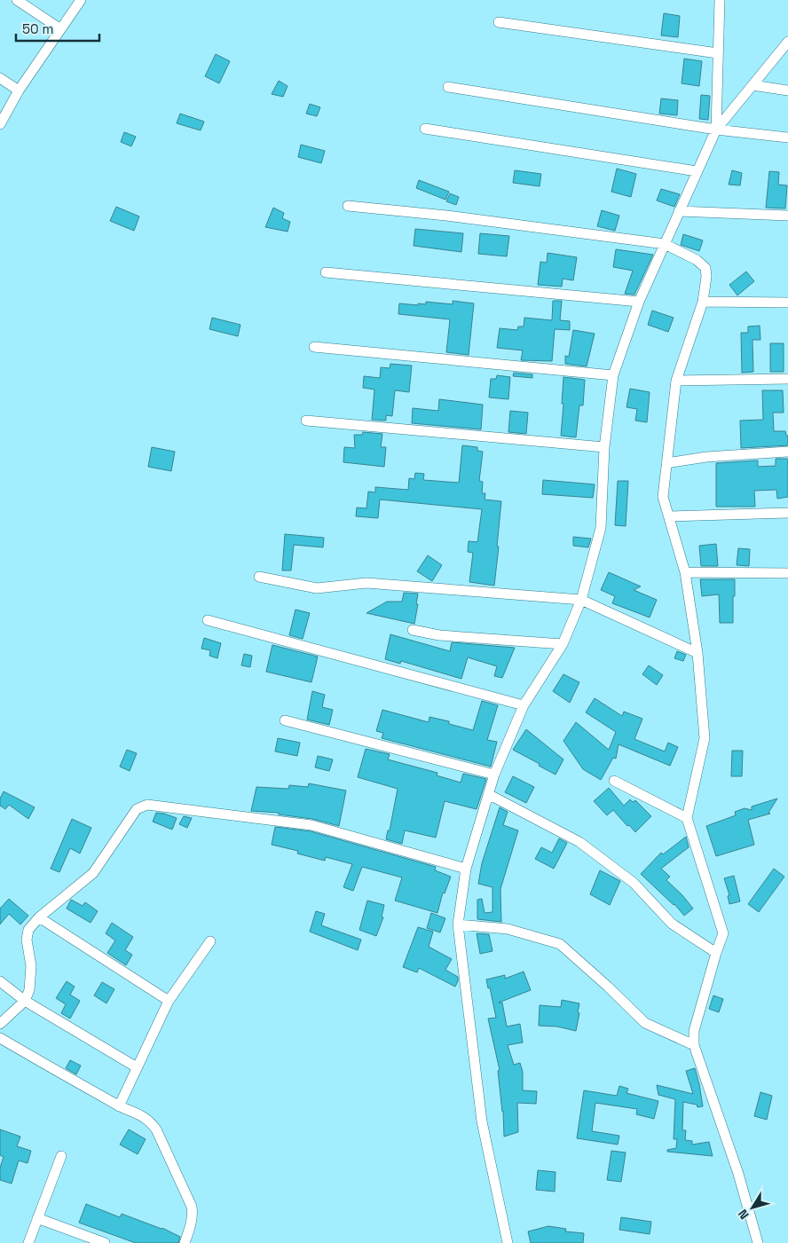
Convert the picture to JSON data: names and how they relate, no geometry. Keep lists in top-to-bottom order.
{
  "scale_bar": "50 m",
  "north": "bottom left"
}
